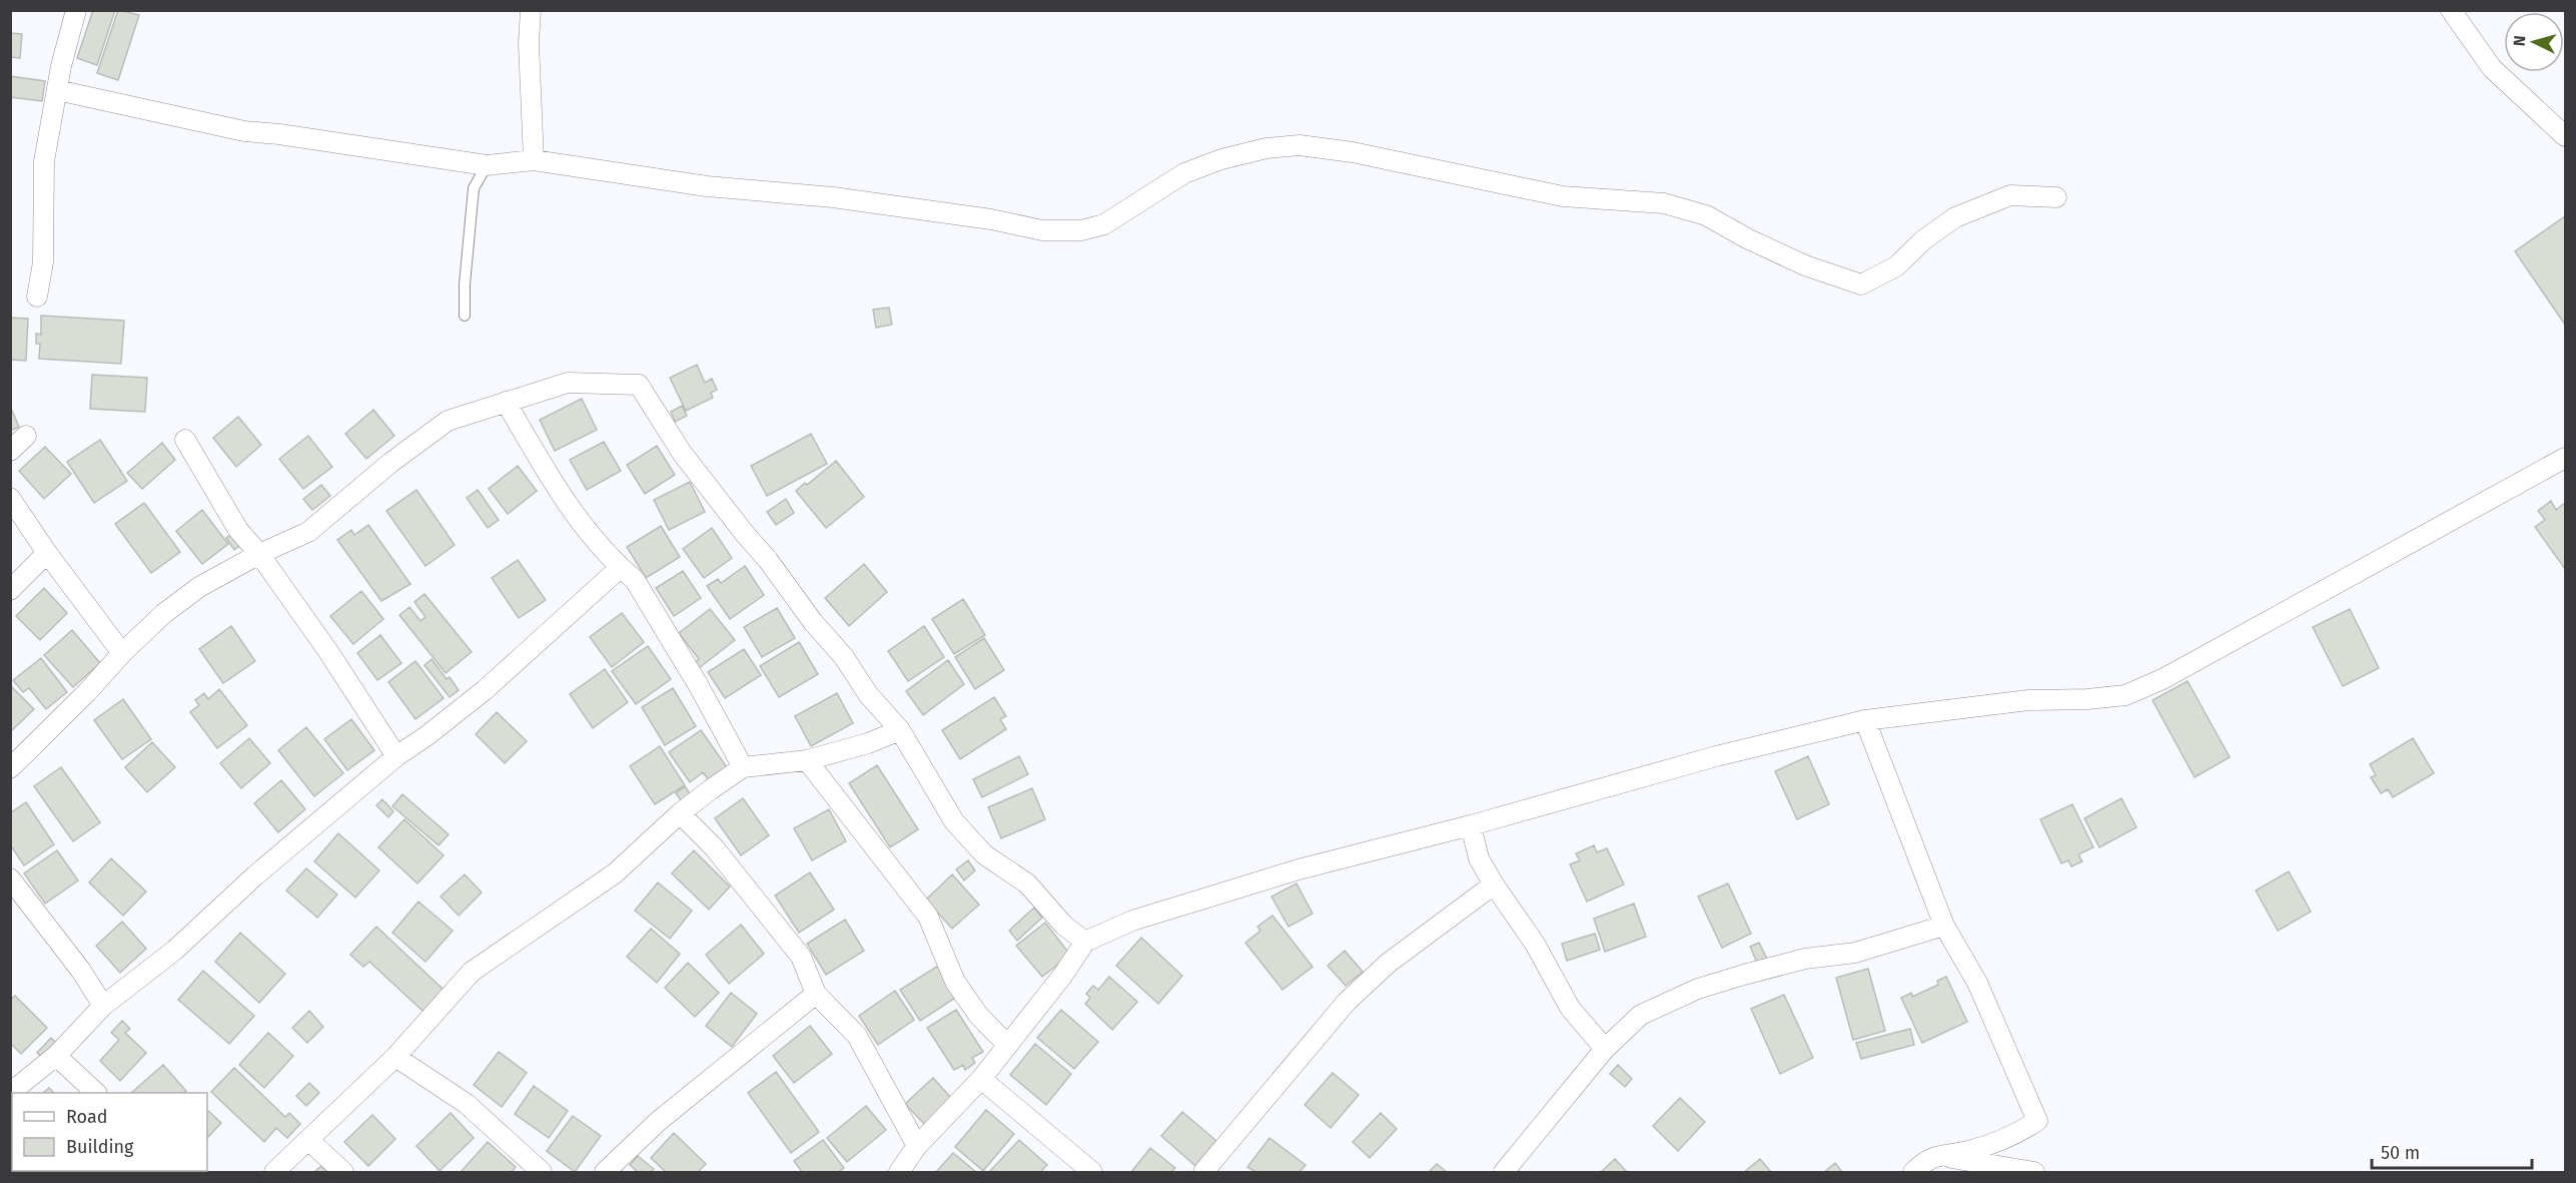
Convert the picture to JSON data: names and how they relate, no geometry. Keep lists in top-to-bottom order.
{
  "legend": ["Road", "Building"],
  "scale_bar": "50 m",
  "north": "left"
}
